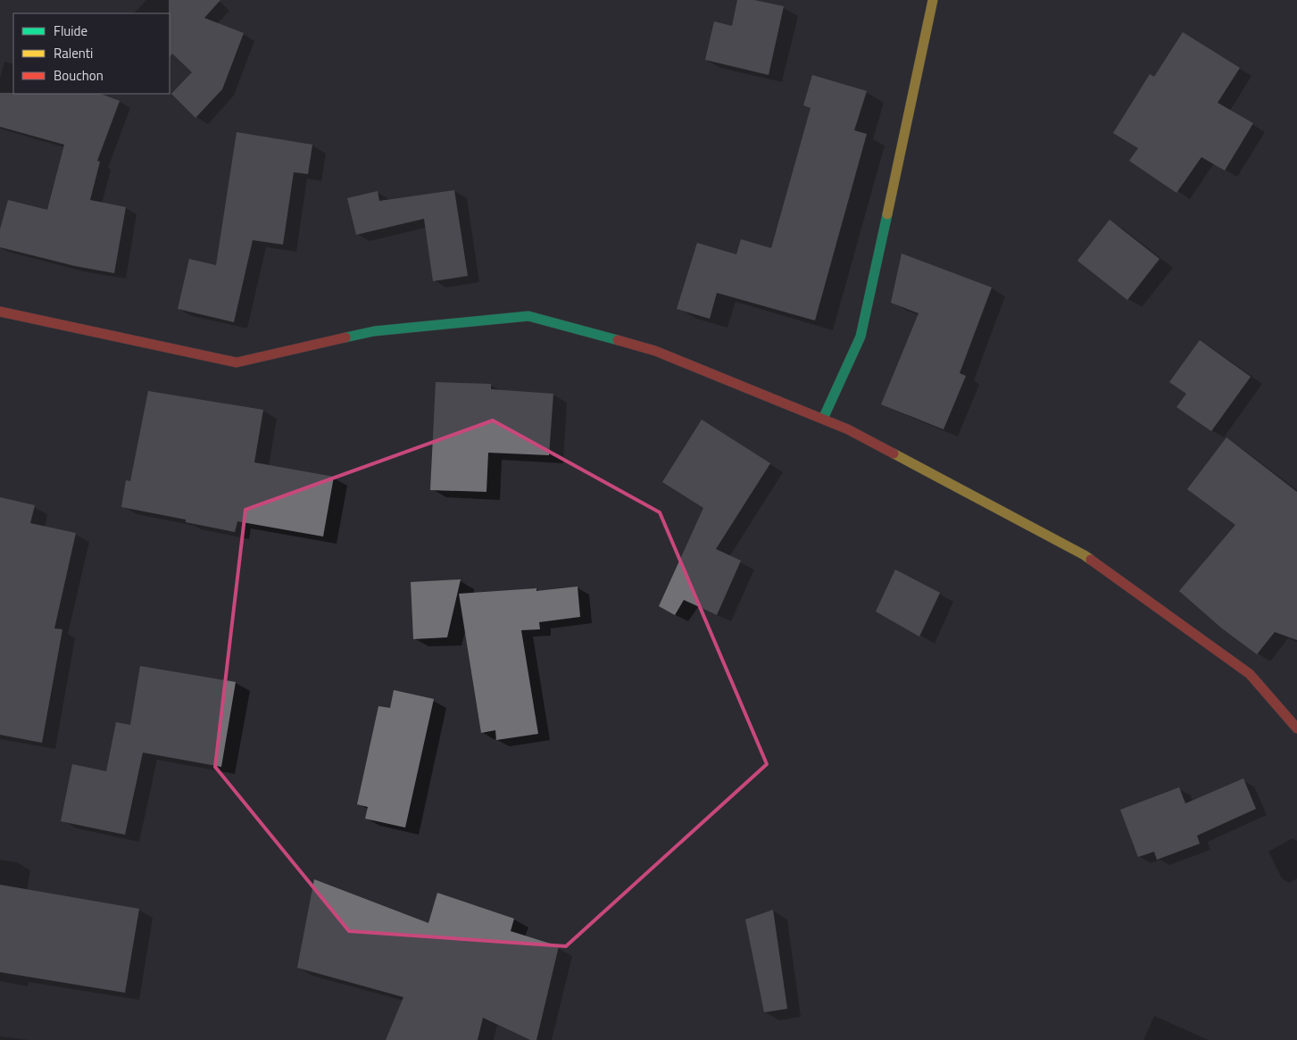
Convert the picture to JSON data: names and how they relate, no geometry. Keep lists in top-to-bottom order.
{
  "legend": ["Fluide", "Ralenti", "Bouchon"]
}
